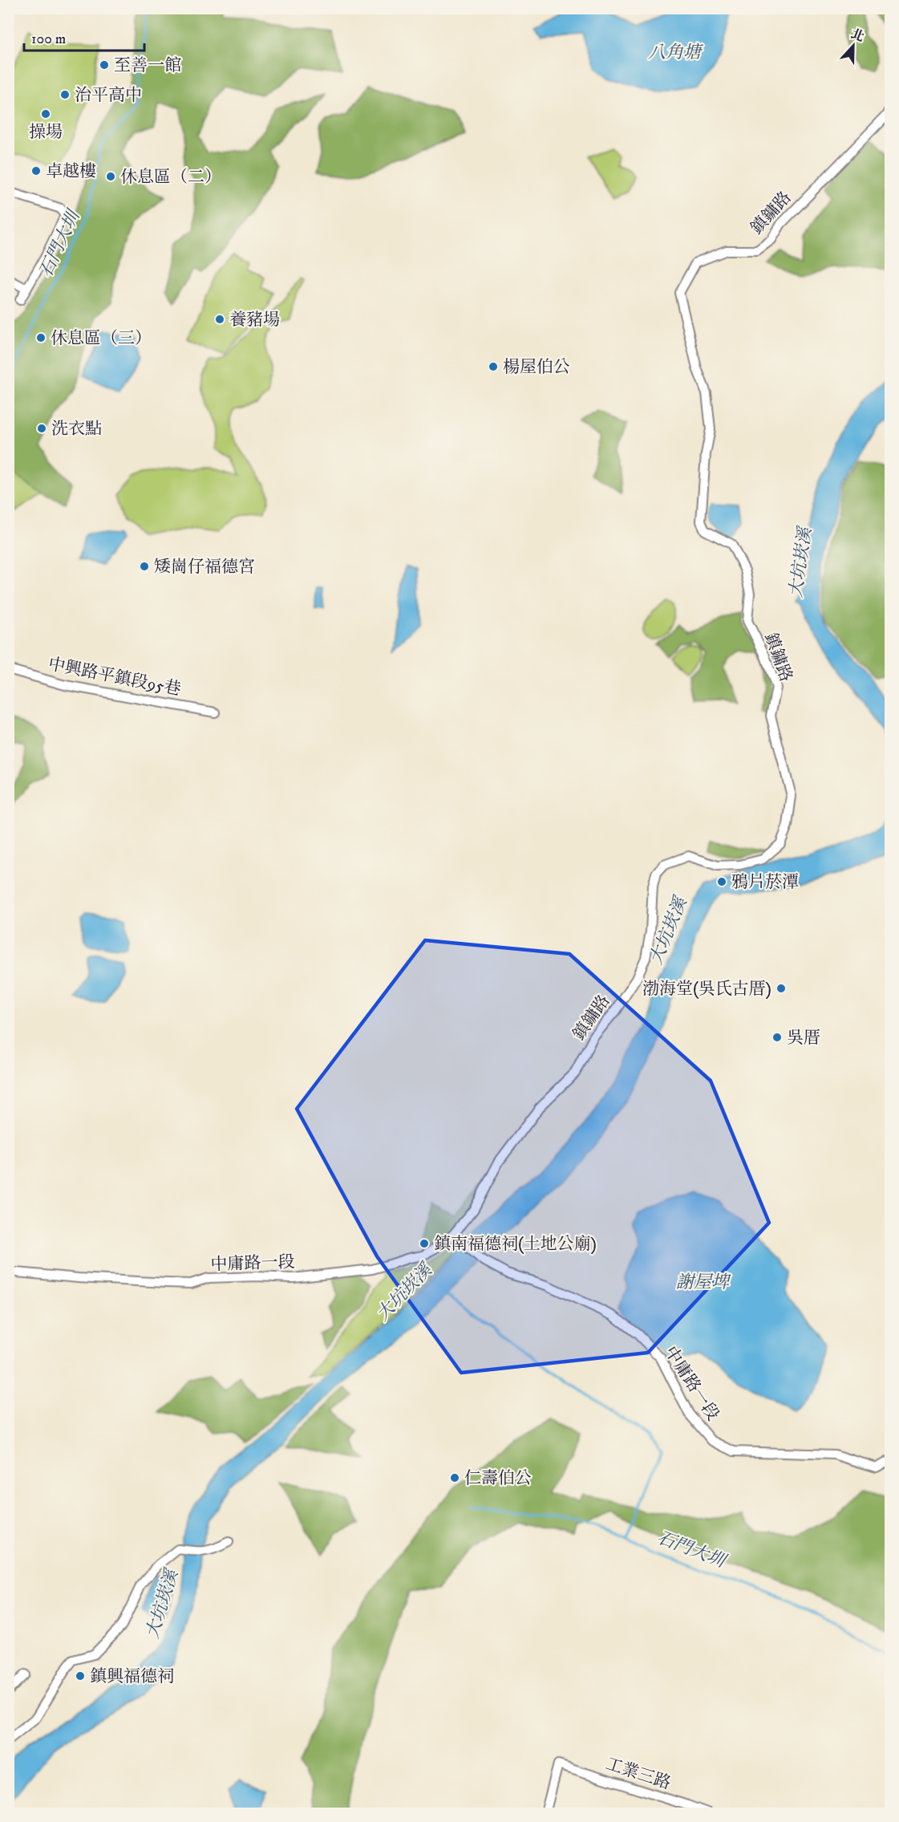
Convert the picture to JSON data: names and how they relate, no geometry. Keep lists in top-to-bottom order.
{
  "streets": {
    "street": [
      "鎮鏞路",
      "中興路平鎮段95巷",
      "中庸路一段",
      "工業三路"
    ]
  },
  "crossings": [
    ["鎮鏞路", "中庸路一段"]
  ],
  "water": [
    "八角塘",
    "石門大圳",
    "大坑崁溪",
    "謝屋埤"
  ],
  "places": [
    "至善一館",
    "治平高中",
    "操場",
    "卓越樓",
    "休息區（二）",
    "養豬場",
    "休息區（三）",
    "楊屋伯公",
    "洗衣點",
    "矮崗仔福德宮",
    "鴉片菸潭",
    "渤海堂(吳氏古厝)",
    "吳厝",
    "鎮南福德祠(土地公廟)",
    "仁壽伯公",
    "鎮興福德祠"
  ],
  "scale_bar": "100 m",
  "north": "top"
}
